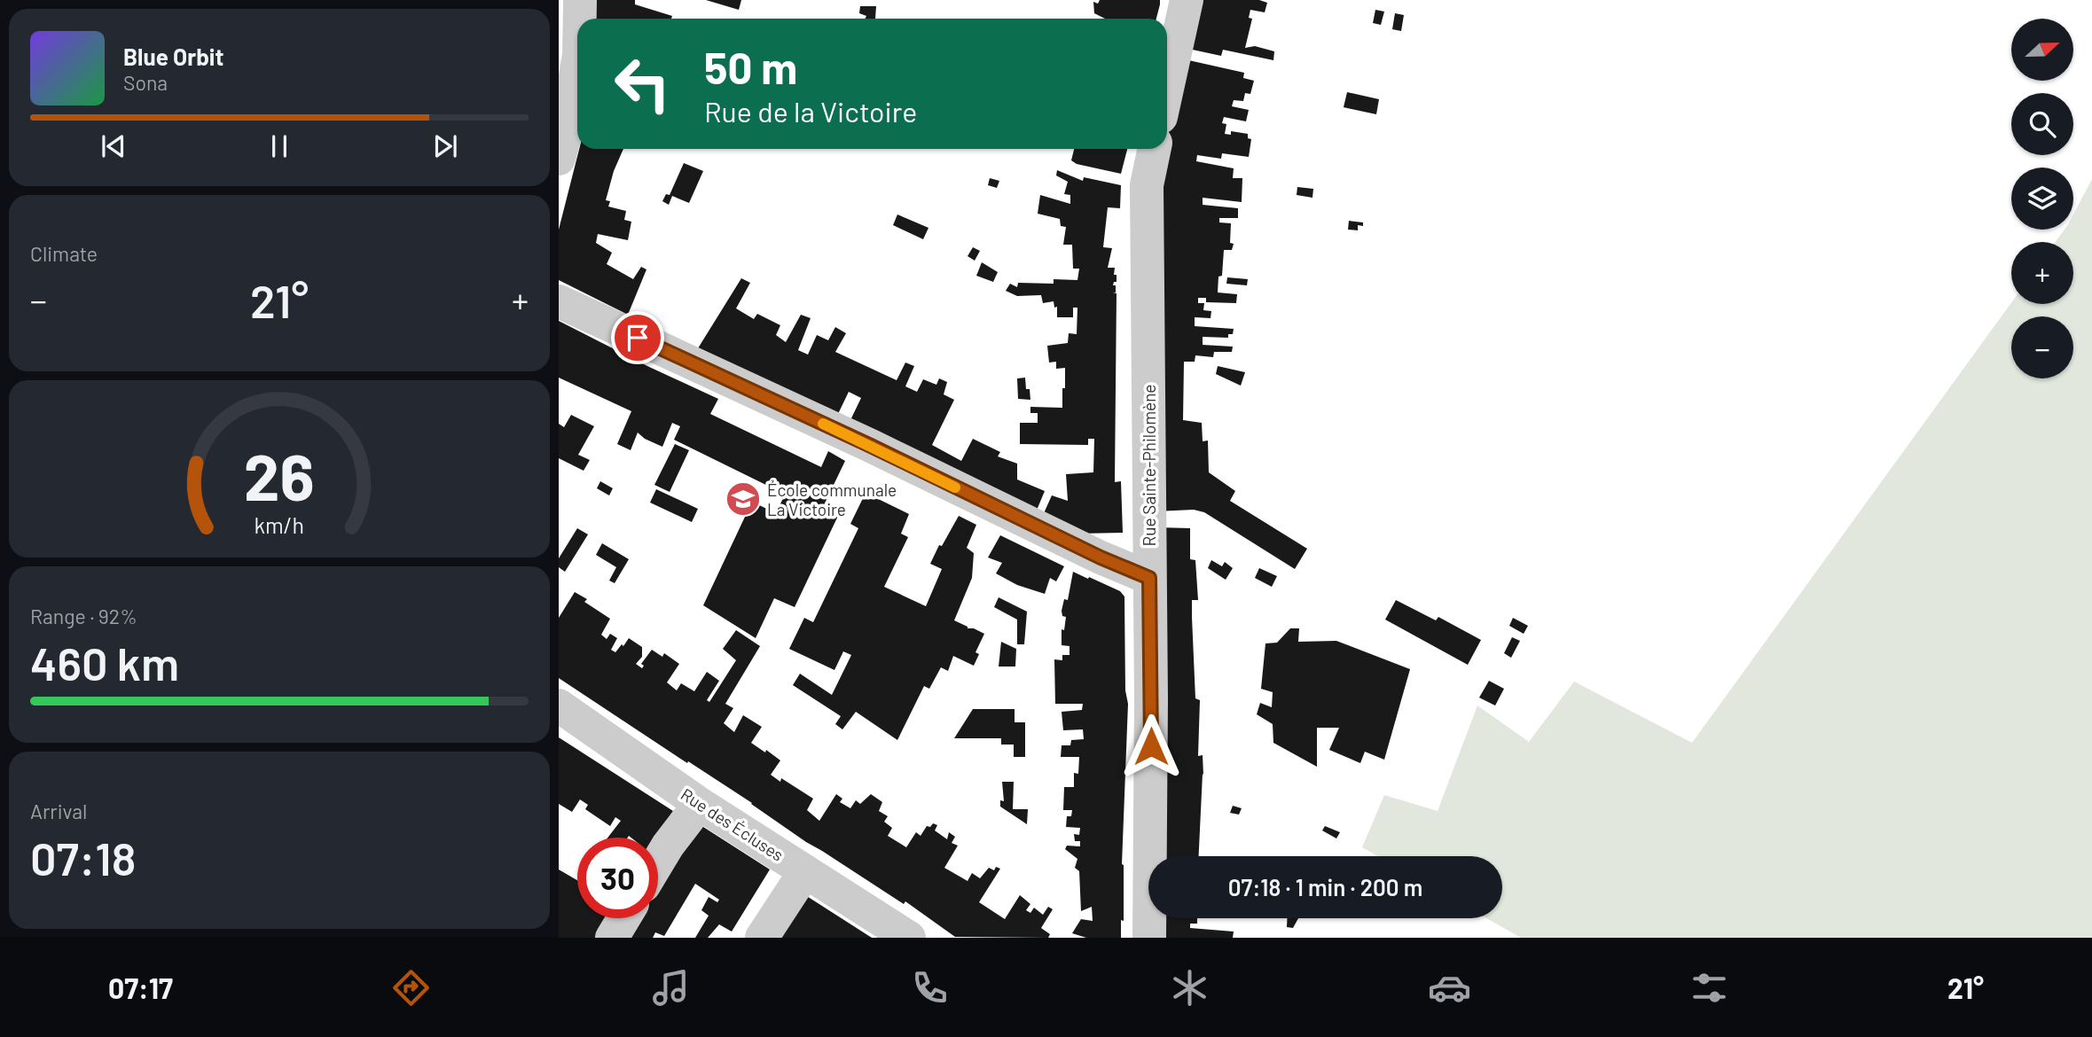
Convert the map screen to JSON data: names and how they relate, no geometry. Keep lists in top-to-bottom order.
{
  "streets": {
    "street": ["Rue Sainte-Philomène", "Rue des Écluses"]
  },
  "places": {
    "school or university": ["École communale La Victoire"]
  },
  "north": "right",
  "page": {
    "map_buttons": ["+", "−"],
    "turn": ["50 m", "Rue de la Victoire"],
    "song": ["Blue Orbit", "Sona"],
    "tile": [
      "Climate",
      ["Range · 92%", "460 km"],
      ["Arrival", "07:18"]
    ],
    "heat": ["−", "21°", "+"],
    "limit": "30",
    "trip": "07:18 · 1 min · 200 m",
    "tabs": ["07:17", "21°"],
    "gauge": ["26", "km/h"]
  }
}
